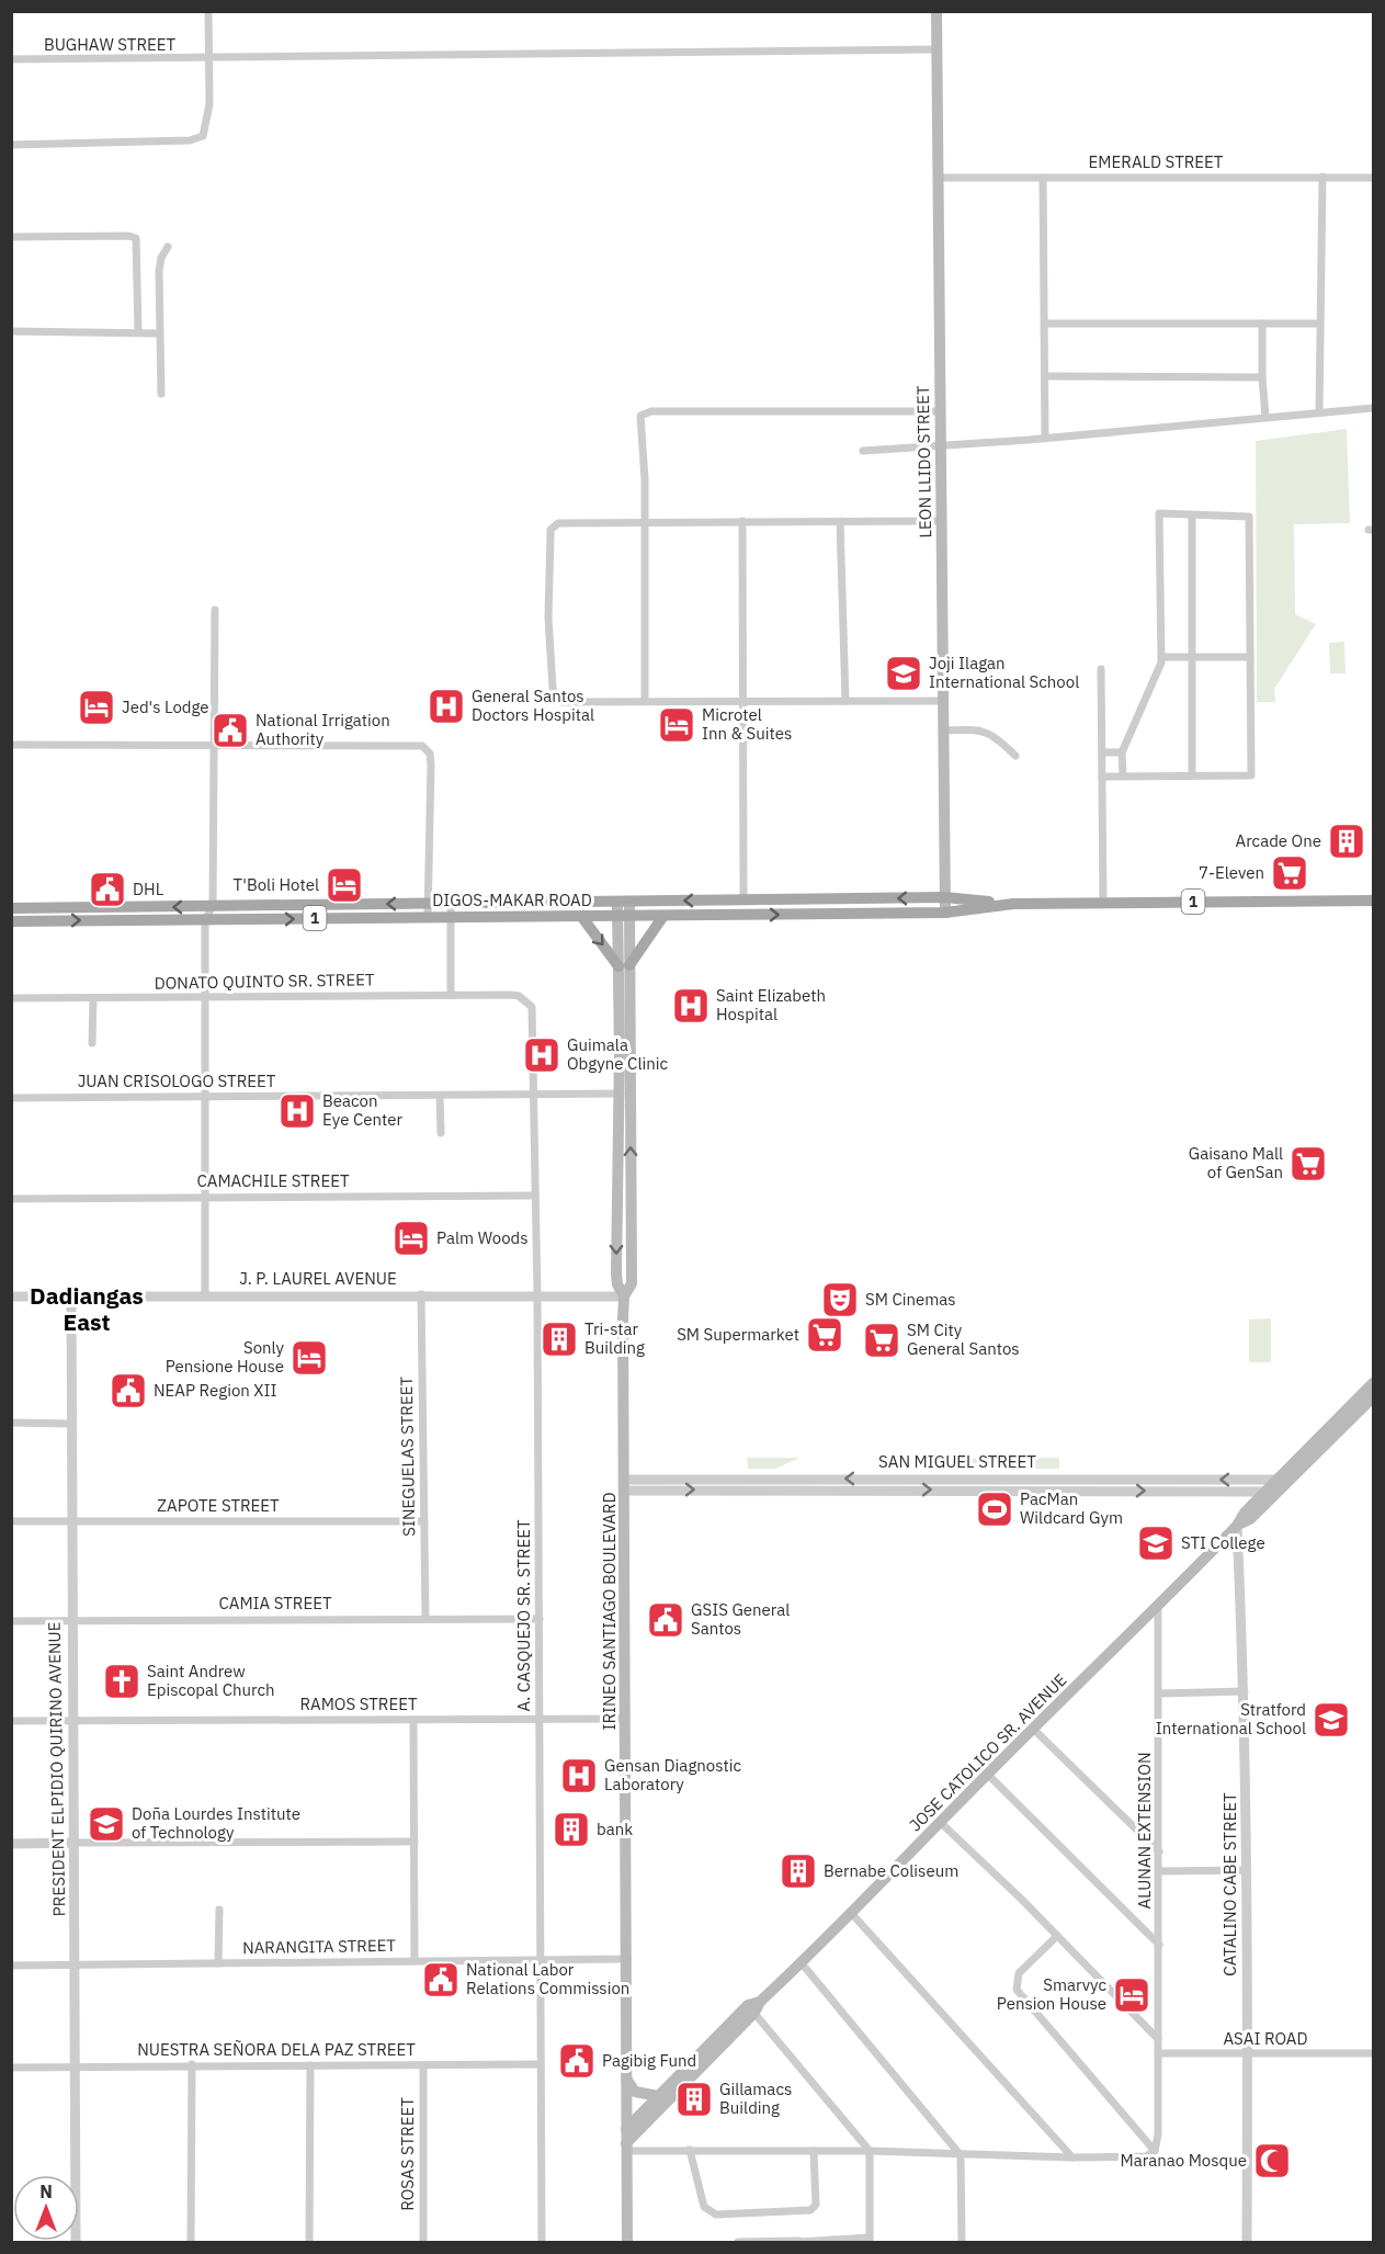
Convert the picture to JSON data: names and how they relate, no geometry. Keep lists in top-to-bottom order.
{
  "streets": {
    "main road": [
      "LEON LLIDO STREET",
      "DIGOS-MAKAR ROAD",
      "1",
      "IRINEO SANTIAGO BOULEVARD",
      "JOSE CATOLICO SR. AVENUE"
    ],
    "street": [
      "BUGHAW STREET",
      "EMERALD STREET",
      "DONATO QUINTO SR. STREET",
      "JUAN CRISOLOGO STREET",
      "CAMACHILE STREET",
      "J. P. LAUREL AVENUE",
      "SINEGUELAS STREET",
      "SAN MIGUEL STREET",
      "ZAPOTE STREET",
      "CAMIA STREET",
      "A. CASQUEJO SR. STREET",
      "RAMOS STREET",
      "PRESIDENT ELPIDIO QUIRINO AVENUE",
      "ALUNAN EXTENSION",
      "CATALINO CABE STREET",
      "NARANGITA STREET",
      "ASAI ROAD",
      "NUESTRA SEÑORA DELA PAZ STREET",
      "ROSAS STREET"
    ]
  },
  "crossings": [
    ["BUGHAW STREET", "LEON LLIDO STREET"],
    ["EMERALD STREET", "LEON LLIDO STREET"],
    ["LEON LLIDO STREET", "DIGOS-MAKAR ROAD"],
    ["DIGOS-MAKAR ROAD", "IRINEO SANTIAGO BOULEVARD"],
    ["DONATO QUINTO SR. STREET", "A. CASQUEJO SR. STREET"],
    ["JUAN CRISOLOGO STREET", "IRINEO SANTIAGO BOULEVARD"],
    ["JUAN CRISOLOGO STREET", "A. CASQUEJO SR. STREET"],
    ["CAMACHILE STREET", "A. CASQUEJO SR. STREET"],
    ["J. P. LAUREL AVENUE", "SINEGUELAS STREET"],
    ["J. P. LAUREL AVENUE", "IRINEO SANTIAGO BOULEVARD"],
    ["J. P. LAUREL AVENUE", "A. CASQUEJO SR. STREET"],
    ["J. P. LAUREL AVENUE", "PRESIDENT ELPIDIO QUIRINO AVENUE"],
    ["SINEGUELAS STREET", "ZAPOTE STREET"],
    ["SINEGUELAS STREET", "CAMIA STREET"],
    ["SAN MIGUEL STREET", "IRINEO SANTIAGO BOULEVARD"],
    ["SAN MIGUEL STREET", "JOSE CATOLICO SR. AVENUE"],
    ["ZAPOTE STREET", "PRESIDENT ELPIDIO QUIRINO AVENUE"],
    ["CAMIA STREET", "A. CASQUEJO SR. STREET"],
    ["CAMIA STREET", "PRESIDENT ELPIDIO QUIRINO AVENUE"],
    ["IRINEO SANTIAGO BOULEVARD", "RAMOS STREET"],
    ["IRINEO SANTIAGO BOULEVARD", "JOSE CATOLICO SR. AVENUE"],
    ["IRINEO SANTIAGO BOULEVARD", "NARANGITA STREET"],
    ["A. CASQUEJO SR. STREET", "RAMOS STREET"],
    ["A. CASQUEJO SR. STREET", "NARANGITA STREET"],
    ["A. CASQUEJO SR. STREET", "NUESTRA SEÑORA DELA PAZ STREET"],
    ["RAMOS STREET", "PRESIDENT ELPIDIO QUIRINO AVENUE"],
    ["JOSE CATOLICO SR. AVENUE", "ALUNAN EXTENSION"],
    ["JOSE CATOLICO SR. AVENUE", "CATALINO CABE STREET"],
    ["PRESIDENT ELPIDIO QUIRINO AVENUE", "NARANGITA STREET"],
    ["PRESIDENT ELPIDIO QUIRINO AVENUE", "NUESTRA SEÑORA DELA PAZ STREET"],
    ["ALUNAN EXTENSION", "ASAI ROAD"],
    ["CATALINO CABE STREET", "ASAI ROAD"],
    ["NUESTRA SEÑORA DELA PAZ STREET", "ROSAS STREET"]
  ],
  "districts": ["Dadiangas East"],
  "places": {
    "school or university": [
      "Joji Ilagan International School",
      "STI College",
      "Stratford International School",
      "Doña Lourdes Institute of Technology"
    ],
    "hospital": [
      "General Santos Doctors Hospital",
      "Saint Elizabeth Hospital",
      "Guimala Obgyne Clinic",
      "Beacon Eye Center",
      "Gensan Diagnostic Laboratory"
    ],
    "hotel": [
      "Jed's Lodge",
      "Microtel Inn & Suites",
      "T'Boli Hotel",
      "Palm Woods",
      "Sonly Pensione House",
      "Smarvyc Pension House"
    ],
    "public building": [
      "National Irrigation Authority",
      "DHL",
      "NEAP Region XII",
      "GSIS General Santos",
      "National Labor Relations Commission",
      "Pagibig Fund"
    ],
    "building": [
      "Arcade One",
      "Tri-star Building",
      "bank",
      "Bernabe Coliseum",
      "Gillamacs Building"
    ],
    "supermarket": [
      "7-Eleven",
      "Gaisano Mall of GenSan",
      "SM Supermarket",
      "SM City General Santos"
    ],
    "theatre": ["SM Cinemas"],
    "sports": ["PacMan Wildcard Gym"],
    "church": ["Saint Andrew Episcopal Church"],
    "mosque": ["Maranao Mosque"]
  },
  "north": "top"
}
